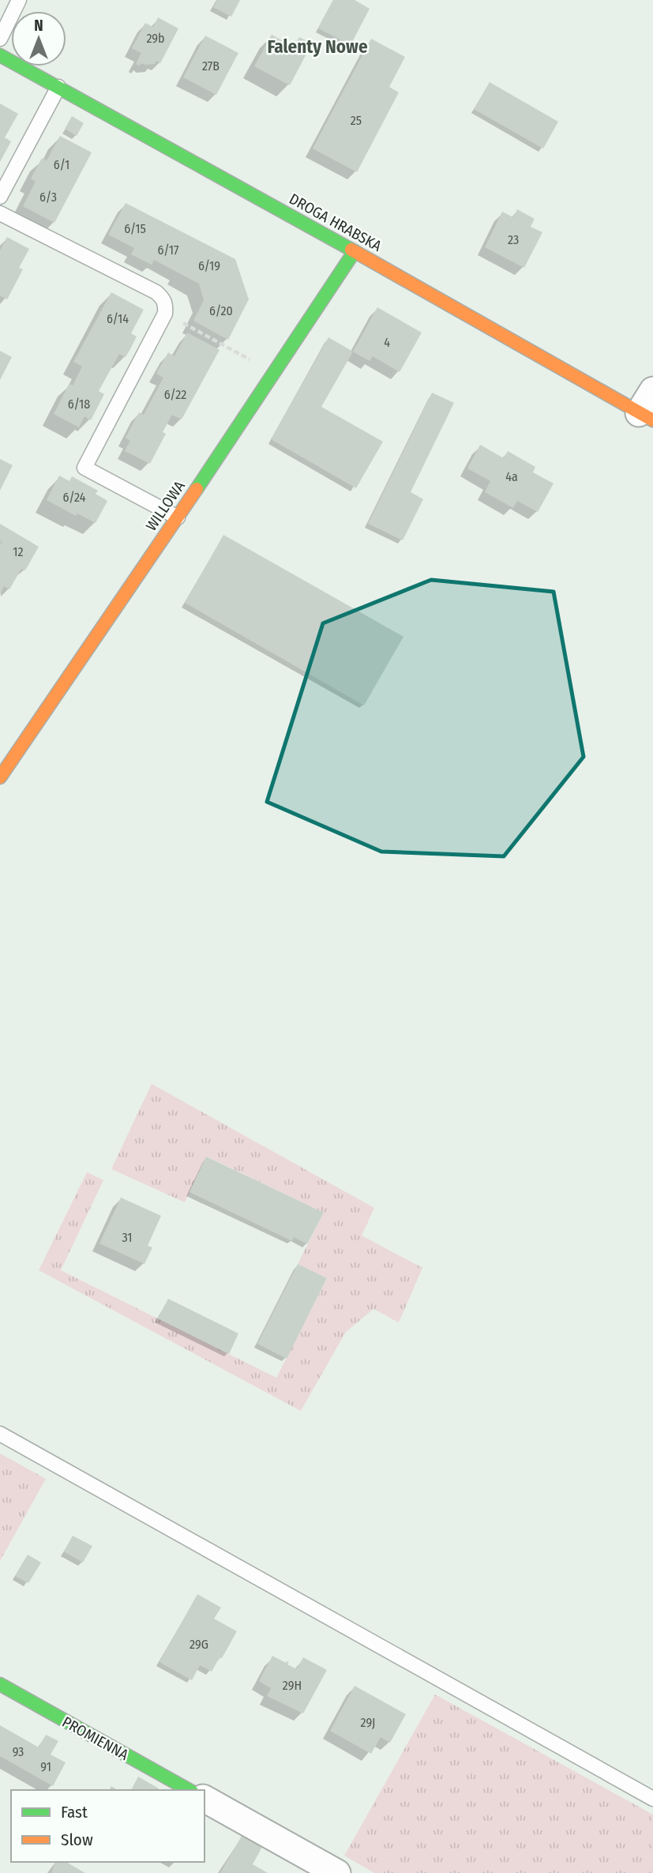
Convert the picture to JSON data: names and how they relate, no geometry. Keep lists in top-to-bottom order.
{
  "streets": {
    "street": ["DROGA HRABSKA", "WILLOWA", "PROMIENNA"]
  },
  "crossings": [
    ["DROGA HRABSKA", "WILLOWA"]
  ],
  "districts": ["Falenty Nowe"],
  "house_numbers": [
    "29b",
    "27B",
    "25",
    "6/1",
    "6/3",
    "6/15",
    "23",
    "6/17",
    "6/19",
    "6/20",
    "6/14",
    "4",
    "6/22",
    "6/18",
    "4a",
    "6/24",
    "12",
    "31",
    "29G",
    "29H",
    "29J",
    "93",
    "91"
  ],
  "legend": ["Fast", "Slow"],
  "north": "top"
}
